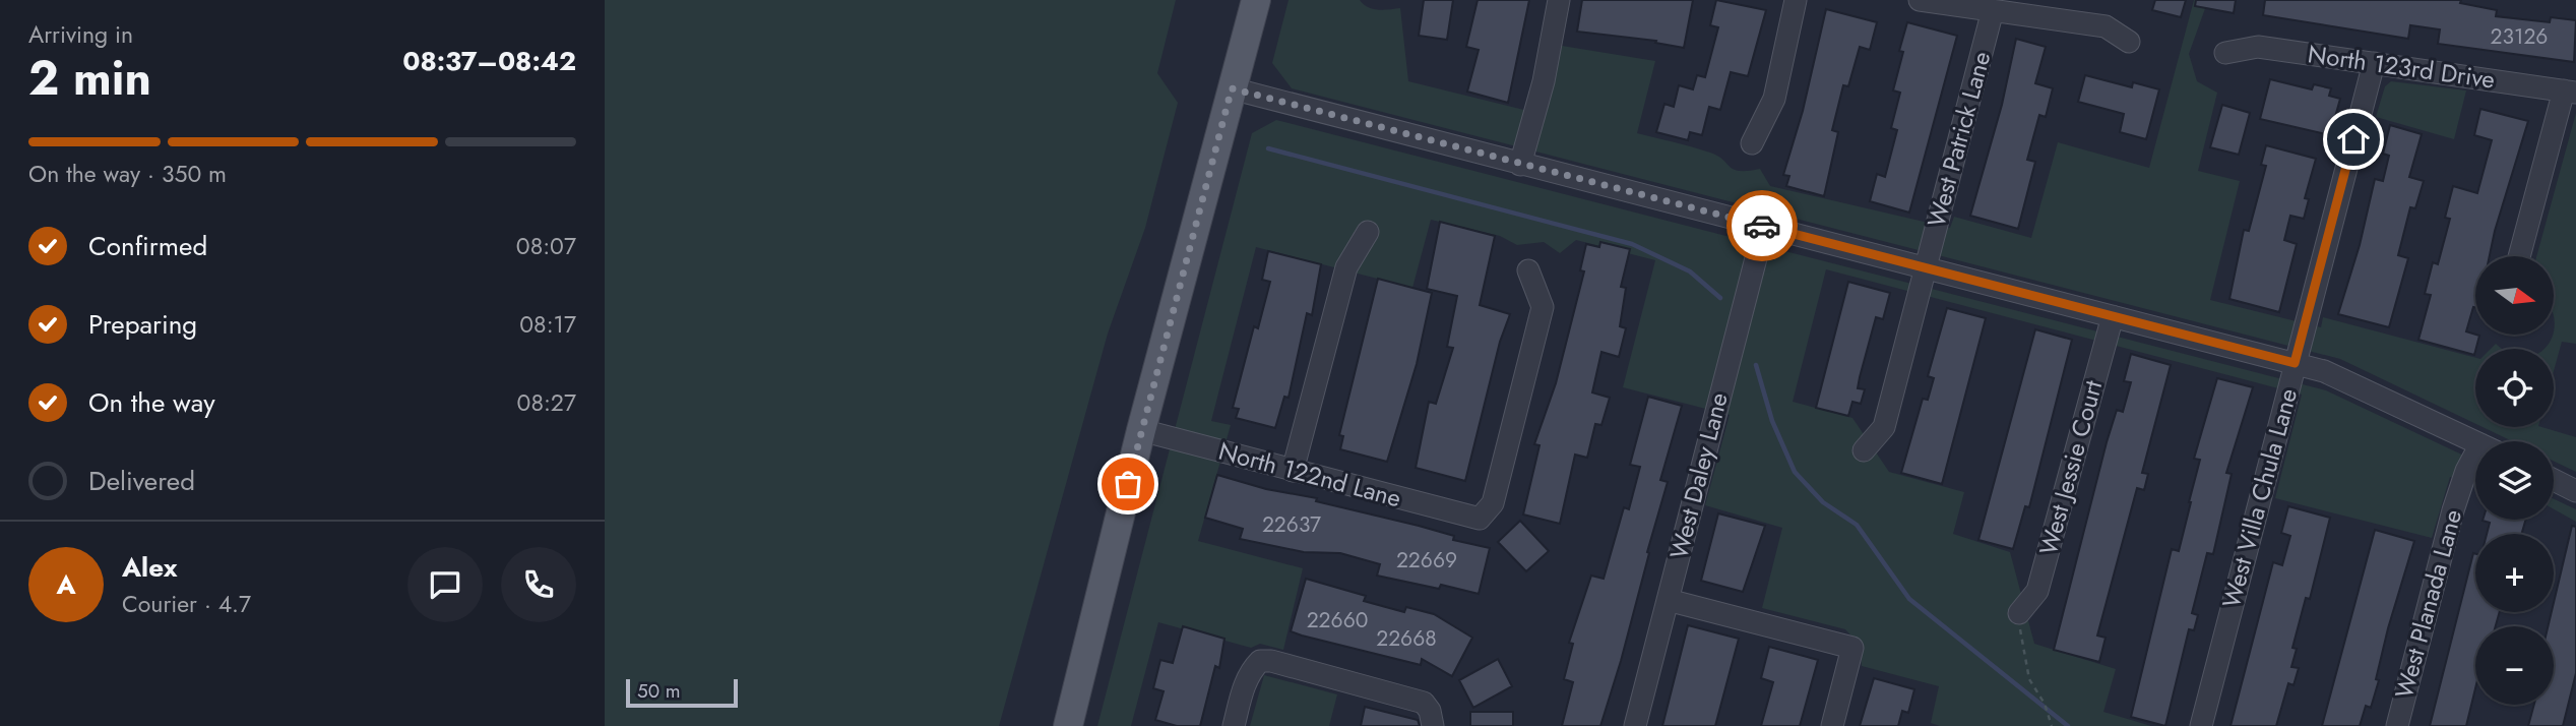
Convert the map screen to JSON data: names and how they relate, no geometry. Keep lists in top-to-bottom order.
{
  "streets": {
    "street": [
      "North 123rd Drive",
      "West Patrick Lane",
      "West Jessie Court",
      "North 122nd Lane",
      "West Daley Lane",
      "West Villa Chula Lane",
      "West Planada Lane"
    ]
  },
  "crossings": [
    ["North 123rd Drive", "West Villa Chula Lane"]
  ],
  "house_numbers": [
    "23126",
    "22637",
    "22669",
    "22660",
    "22668"
  ],
  "scale_bar": "50 m",
  "north": "right",
  "page": {
    "heading": ["2 min", "Arriving in", "08:37–08:42"],
    "panel": ["Alex", "Courier · 4.7"],
    "bar": "On the way · 350 m",
    "list": [
      ["Confirmed", "08:07"],
      ["Preparing", "08:17"],
      ["On the way", "08:27"],
      "Delivered"
    ],
    "map_buttons": ["+", "−"],
    "round": "A",
    "scale": "50 m"
  }
}
